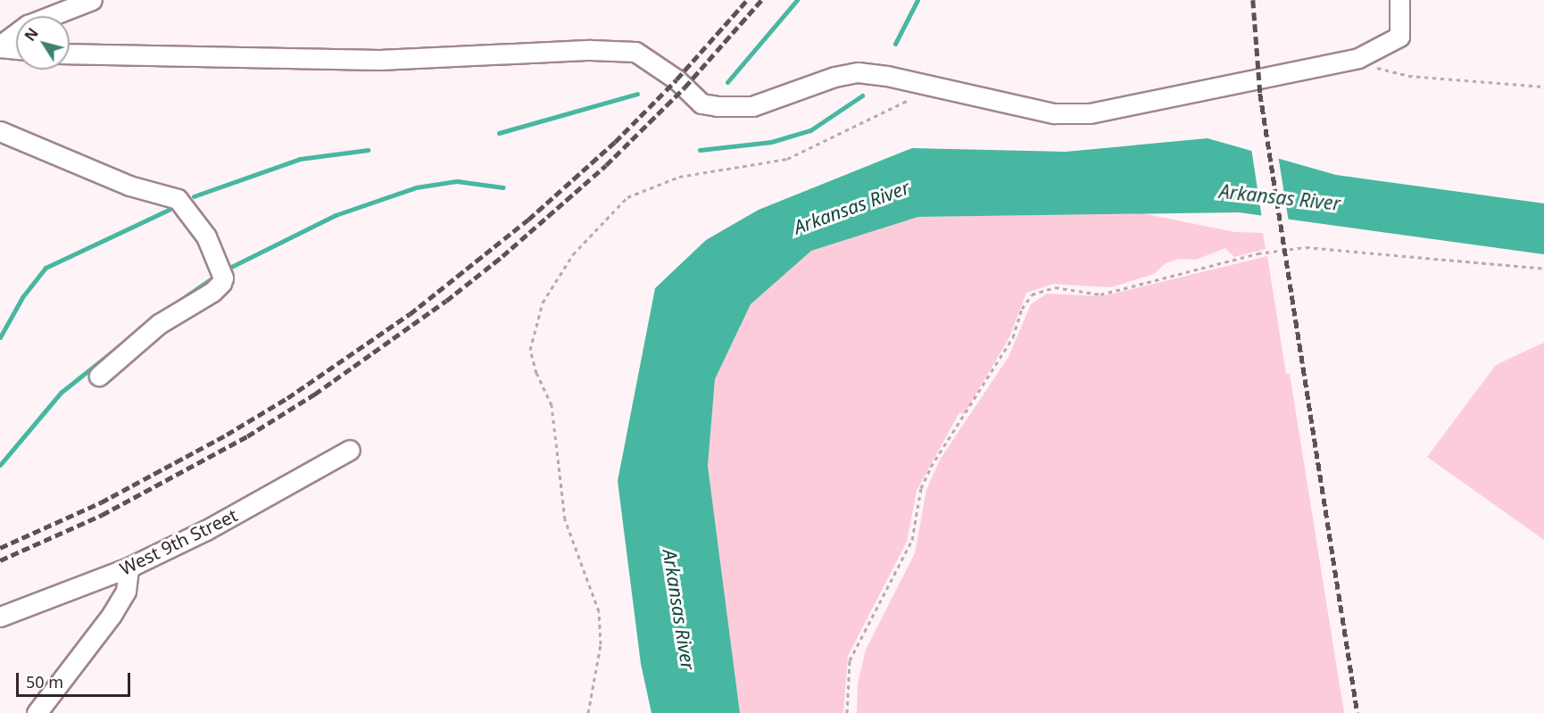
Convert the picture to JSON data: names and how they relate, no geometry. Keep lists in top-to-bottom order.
{
  "streets": {
    "street": ["West 9th Street"]
  },
  "water": ["Arkansas River"],
  "scale_bar": "50 m",
  "north": "top left"
}
